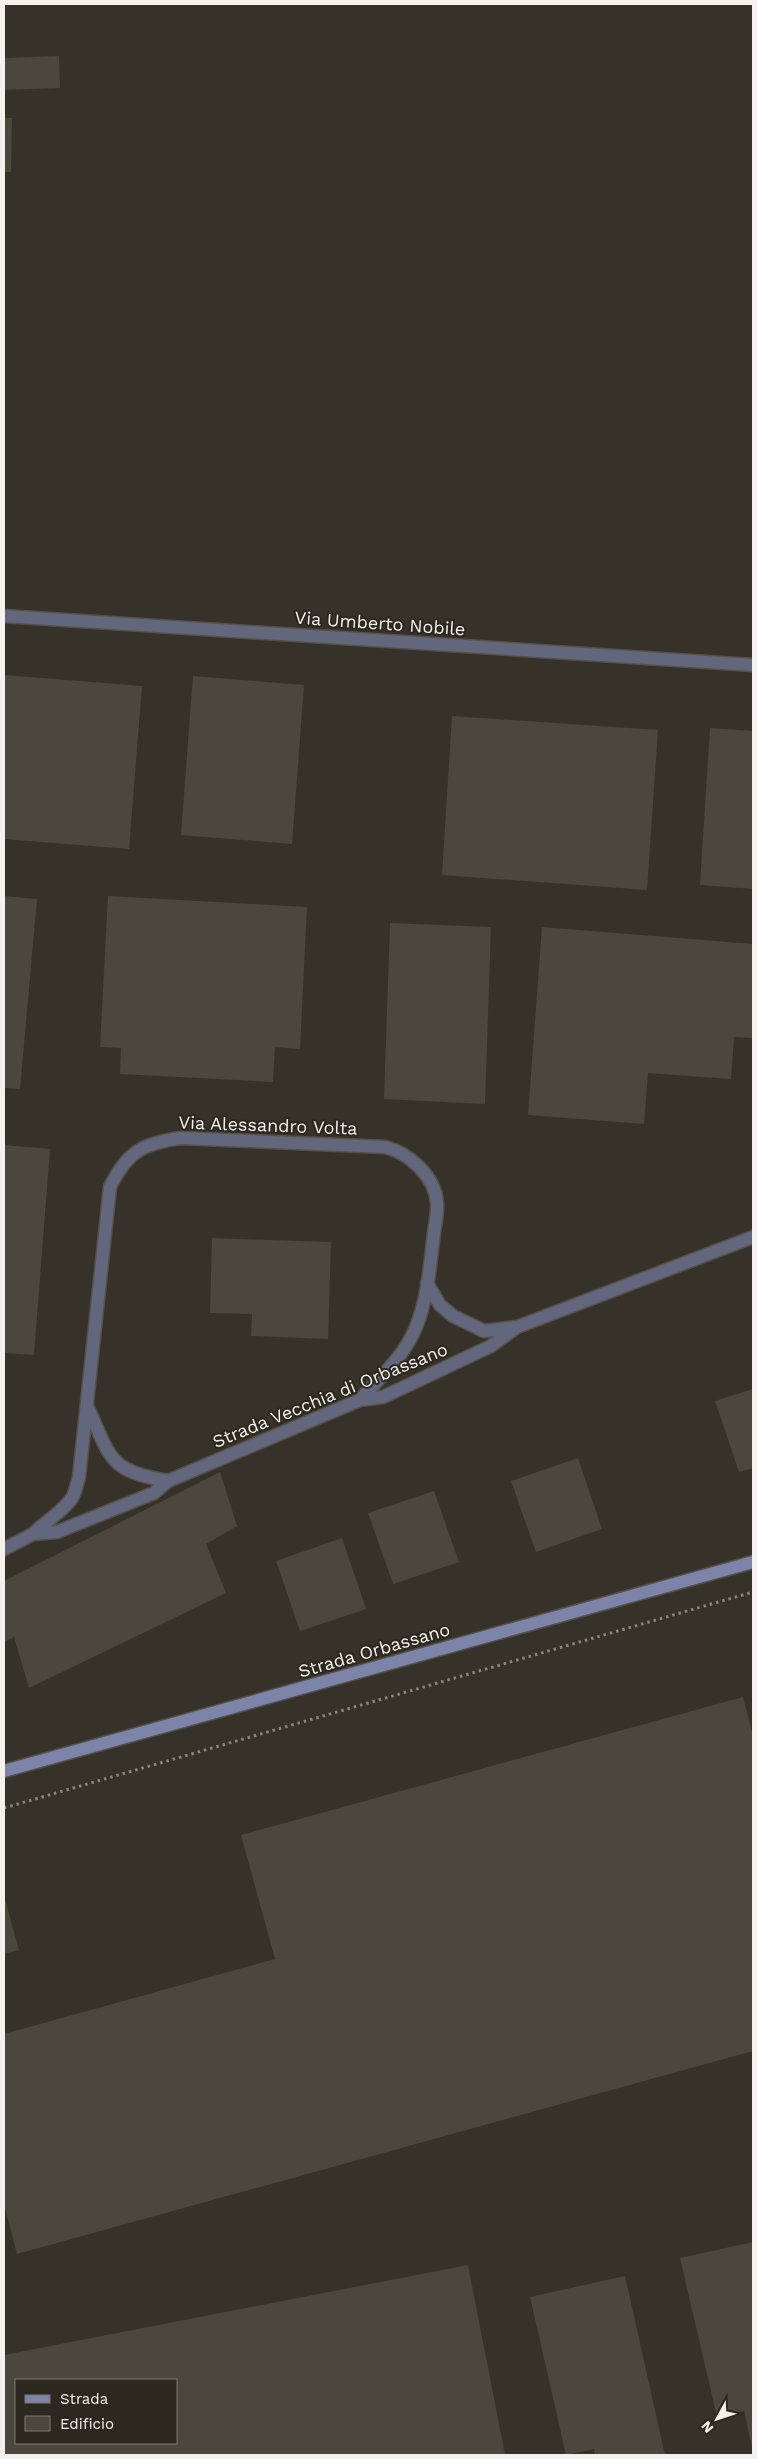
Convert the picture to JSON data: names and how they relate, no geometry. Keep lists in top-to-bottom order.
{
  "streets": {
    "main road": ["Strada Orbassano"],
    "street": ["Via Umberto Nobile", "Via Alessandro Volta", "Strada Vecchia di Orbassano"]
  },
  "crossings": [
    ["Via Alessandro Volta", "Strada Vecchia di Orbassano"]
  ],
  "legend": ["Strada", "Edificio"],
  "north": "bottom left"
}
